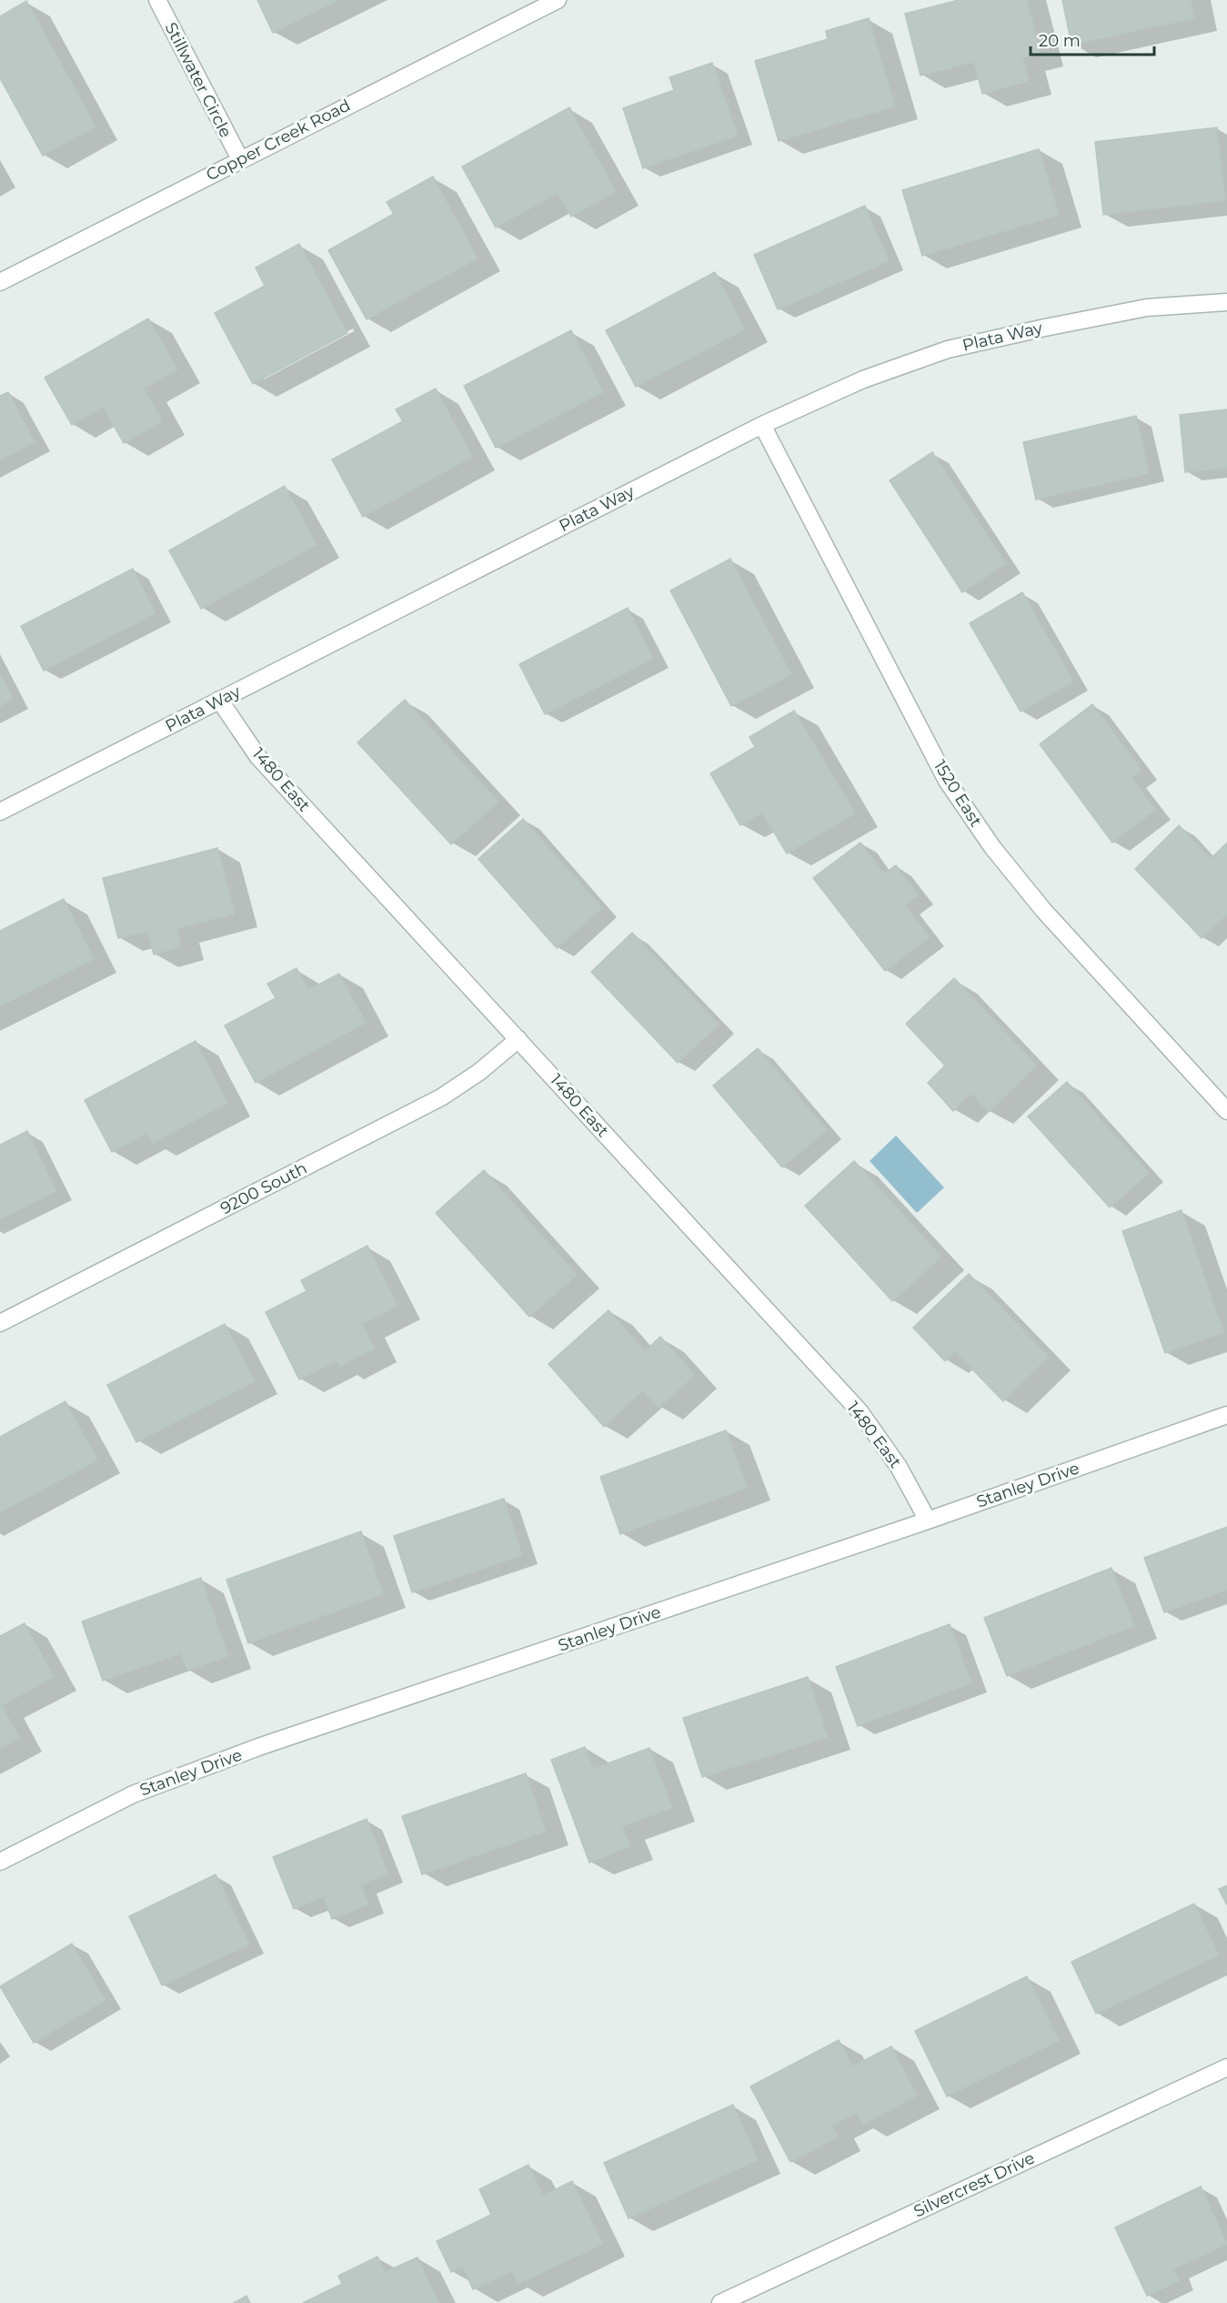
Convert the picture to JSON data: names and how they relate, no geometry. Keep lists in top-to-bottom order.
{
  "streets": {
    "street": [
      "Stillwater Circle",
      "Copper Creek Road",
      "Plata Way",
      "1480 East",
      "1520 East",
      "9200 South",
      "Stanley Drive",
      "Silvercrest Drive"
    ]
  },
  "crossings": [
    ["Stillwater Circle", "Copper Creek Road"],
    ["Plata Way", "1480 East"],
    ["Plata Way", "1520 East"],
    ["1480 East", "9200 South"],
    ["1480 East", "Stanley Drive"]
  ],
  "scale_bar": "20 m"
}
